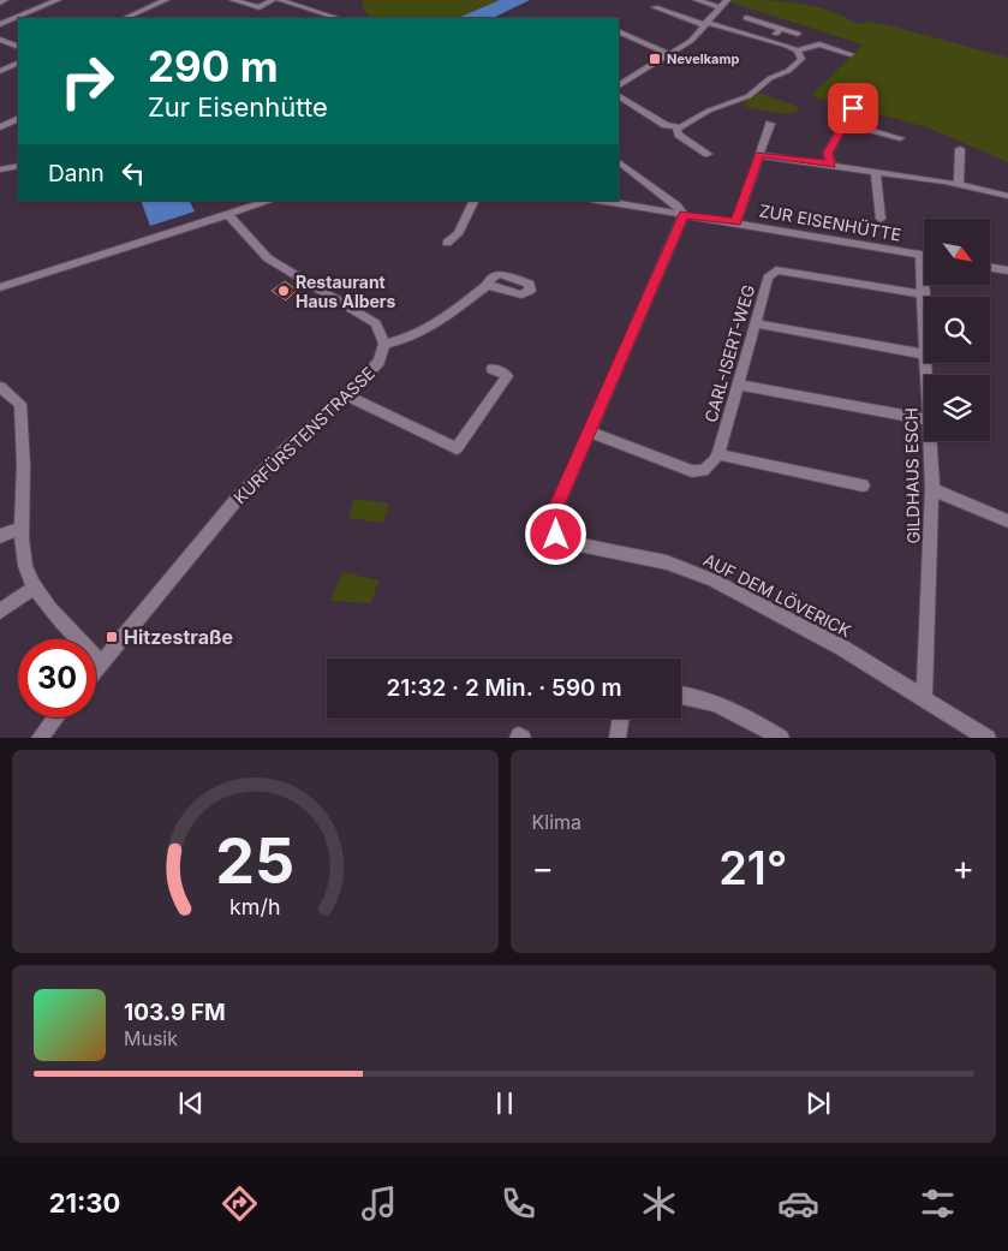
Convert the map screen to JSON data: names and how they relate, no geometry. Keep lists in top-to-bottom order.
{
  "streets": {
    "street": [
      "ZUR EISENHÜTTE",
      "CARL-ISERT-WEG",
      "KURFÜRSTENSTRASSE",
      "GILDHAUS ESCH",
      "AUF DEM LÖVERICK"
    ]
  },
  "crossings": [
    ["ZUR EISENHÜTTE", "AUF DEM LÖVERICK"],
    ["CARL-ISERT-WEG", "GILDHAUS ESCH"],
    ["GILDHAUS ESCH", "AUF DEM LÖVERICK"]
  ],
  "places": {
    "transit": ["Nevelkamp", "Hitzestraße"],
    "other": ["Restaurant Haus Albers"]
  },
  "north": "bottom right",
  "page": {
    "turn": ["290 m", "Zur Eisenhütte"],
    "then": "Dann",
    "limit": "30",
    "trip": "21:32 · 2 Min. · 590 m",
    "tile": "Klima",
    "heat": ["−", "21°", "+"],
    "song": ["103.9 FM", "Musik"],
    "tabs": "21:30",
    "gauge": ["25", "km/h"]
  }
}
